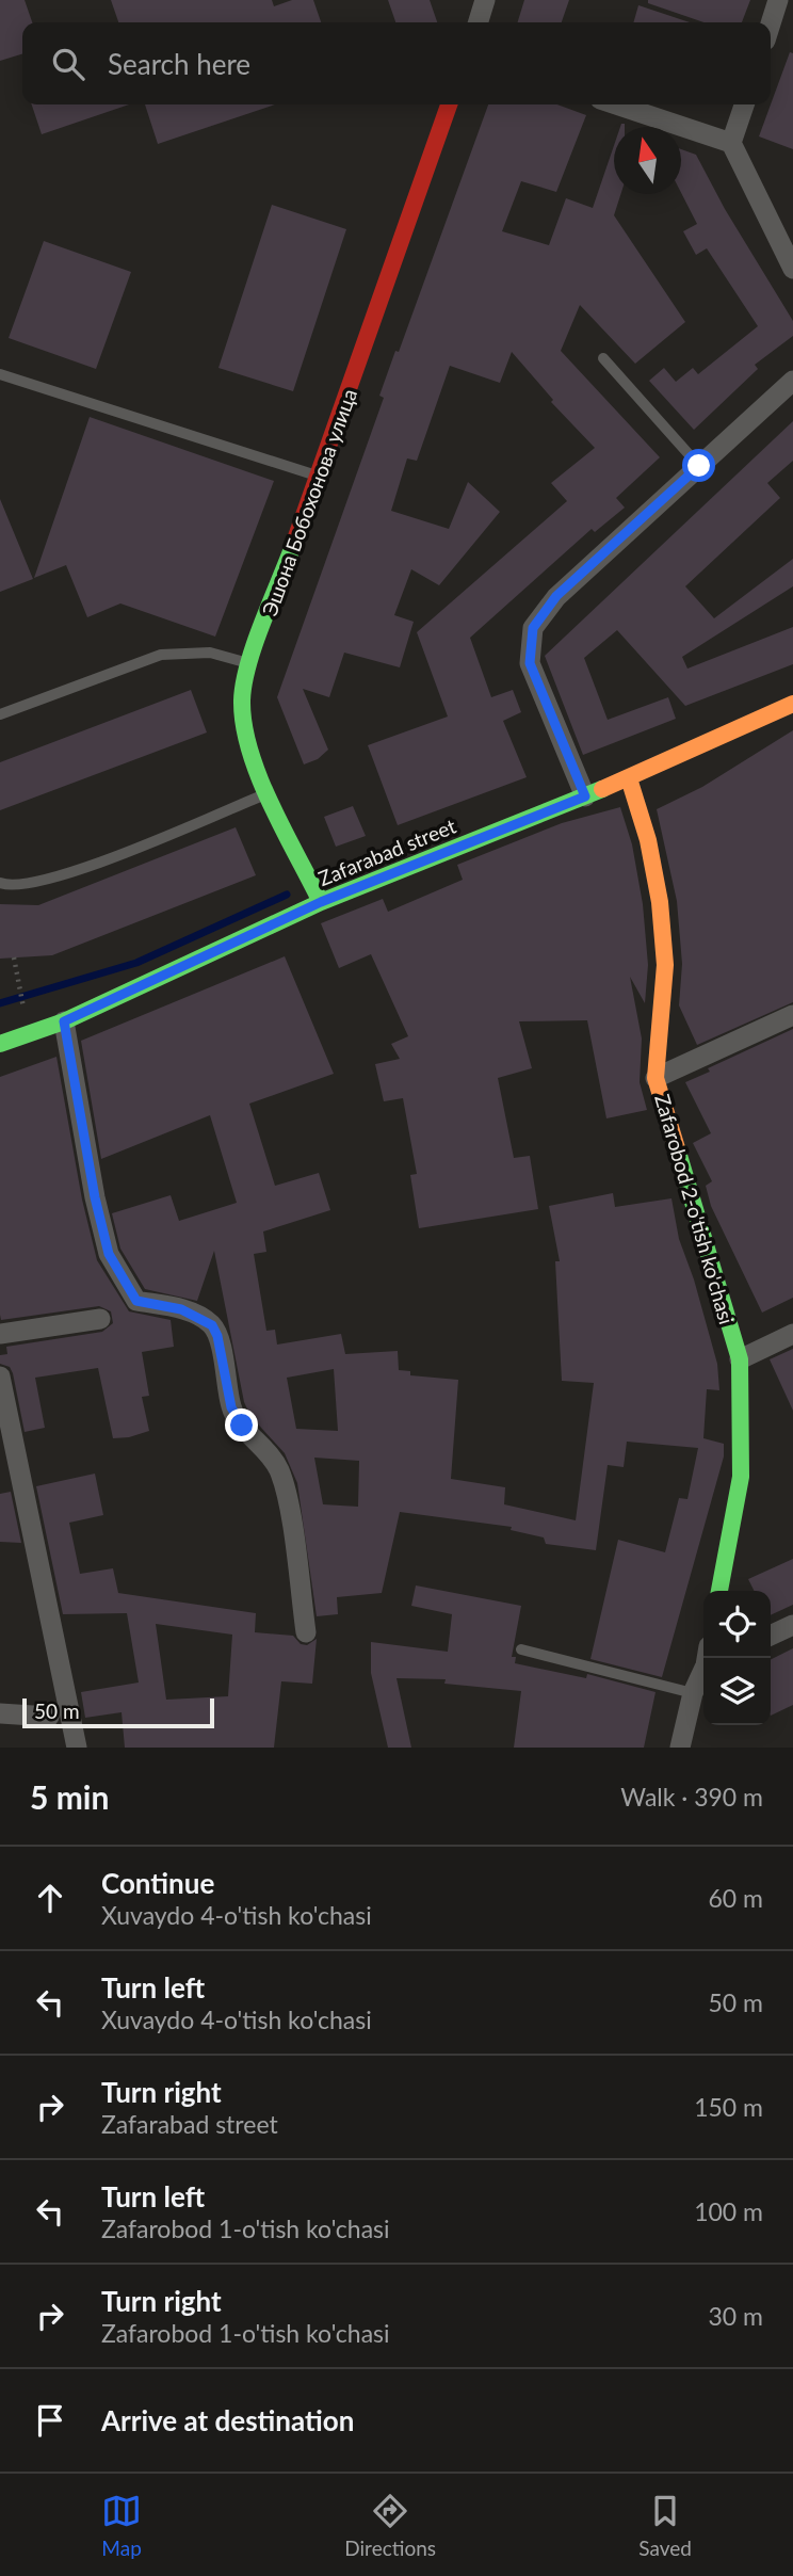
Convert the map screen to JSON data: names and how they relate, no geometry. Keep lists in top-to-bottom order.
{
  "streets": {
    "street": ["Эшона Бобохонова улица", "Zafarabad street", "Zafarobod 2-o'tish ko'chasi"]
  },
  "crossings": [
    ["Эшона Бобохонова улица", "Zafarabad street"],
    ["Zafarabad street", "Zafarobod 2-o'tish ko'chasi"]
  ],
  "scale_bar": "50 m",
  "north": "top",
  "page": {
    "search": "Search here",
    "scale": "50 m",
    "heading": ["5 min", "Walk · 390 m"],
    "list": [
      ["Continue", "Xuvaydo 4-o'tish ko'chasi", "60 m"],
      ["Turn left", "Xuvaydo 4-o'tish ko'chasi", "50 m"],
      ["Turn right", "Zafarabad street", "150 m"],
      ["Turn left", "Zafarobod 1-o'tish ko'chasi", "100 m"],
      ["Turn right", "Zafarobod 1-o'tish ko'chasi", "30 m"],
      "Arrive at destination"
    ],
    "nav": ["Map", "Directions", "Saved"]
  }
}
